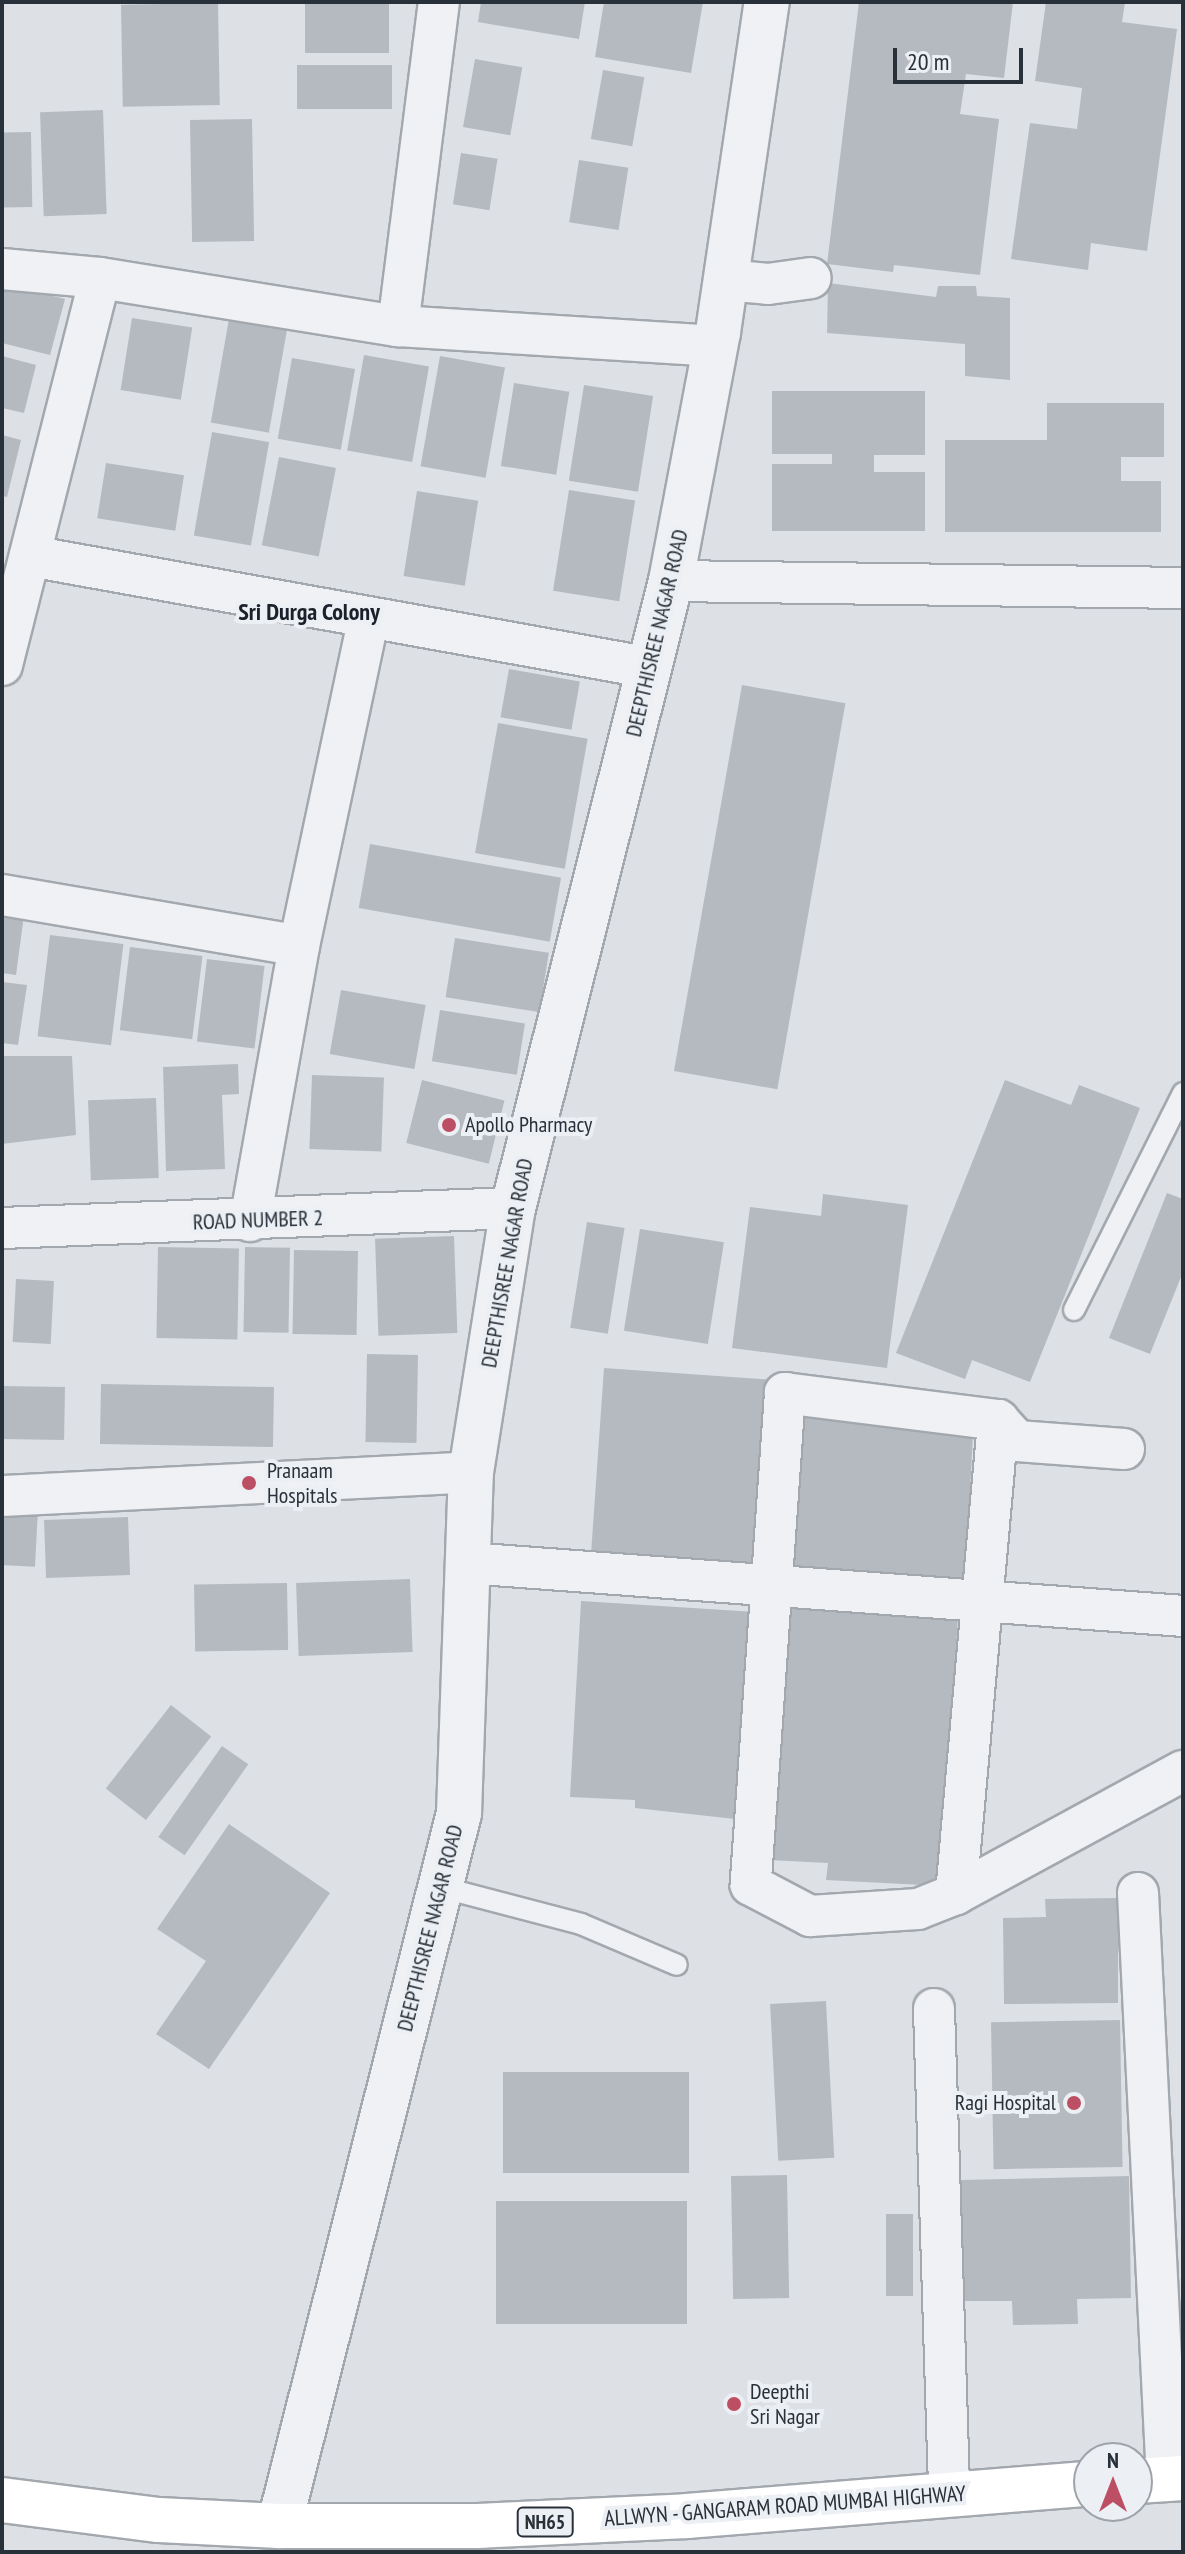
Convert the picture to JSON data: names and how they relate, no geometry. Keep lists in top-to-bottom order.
{
  "streets": {
    "highway": ["ALLWYN - GANGARAM ROAD MUMBAI HIGHWAY", "NH65"],
    "street": ["DEEPTHISREE NAGAR ROAD", "ROAD NUMBER 2"]
  },
  "crossings": [
    ["DEEPTHISREE NAGAR ROAD", "ROAD NUMBER 2"],
    ["DEEPTHISREE NAGAR ROAD", "ALLWYN - GANGARAM ROAD MUMBAI HIGHWAY"]
  ],
  "districts": ["Sri Durga Colony"],
  "places": [
    "Apollo Pharmacy",
    "Pranaam Hospitals",
    "Ragi Hospital",
    "Deepthi Sri Nagar"
  ],
  "scale_bar": "20 m",
  "north": "top"
}
